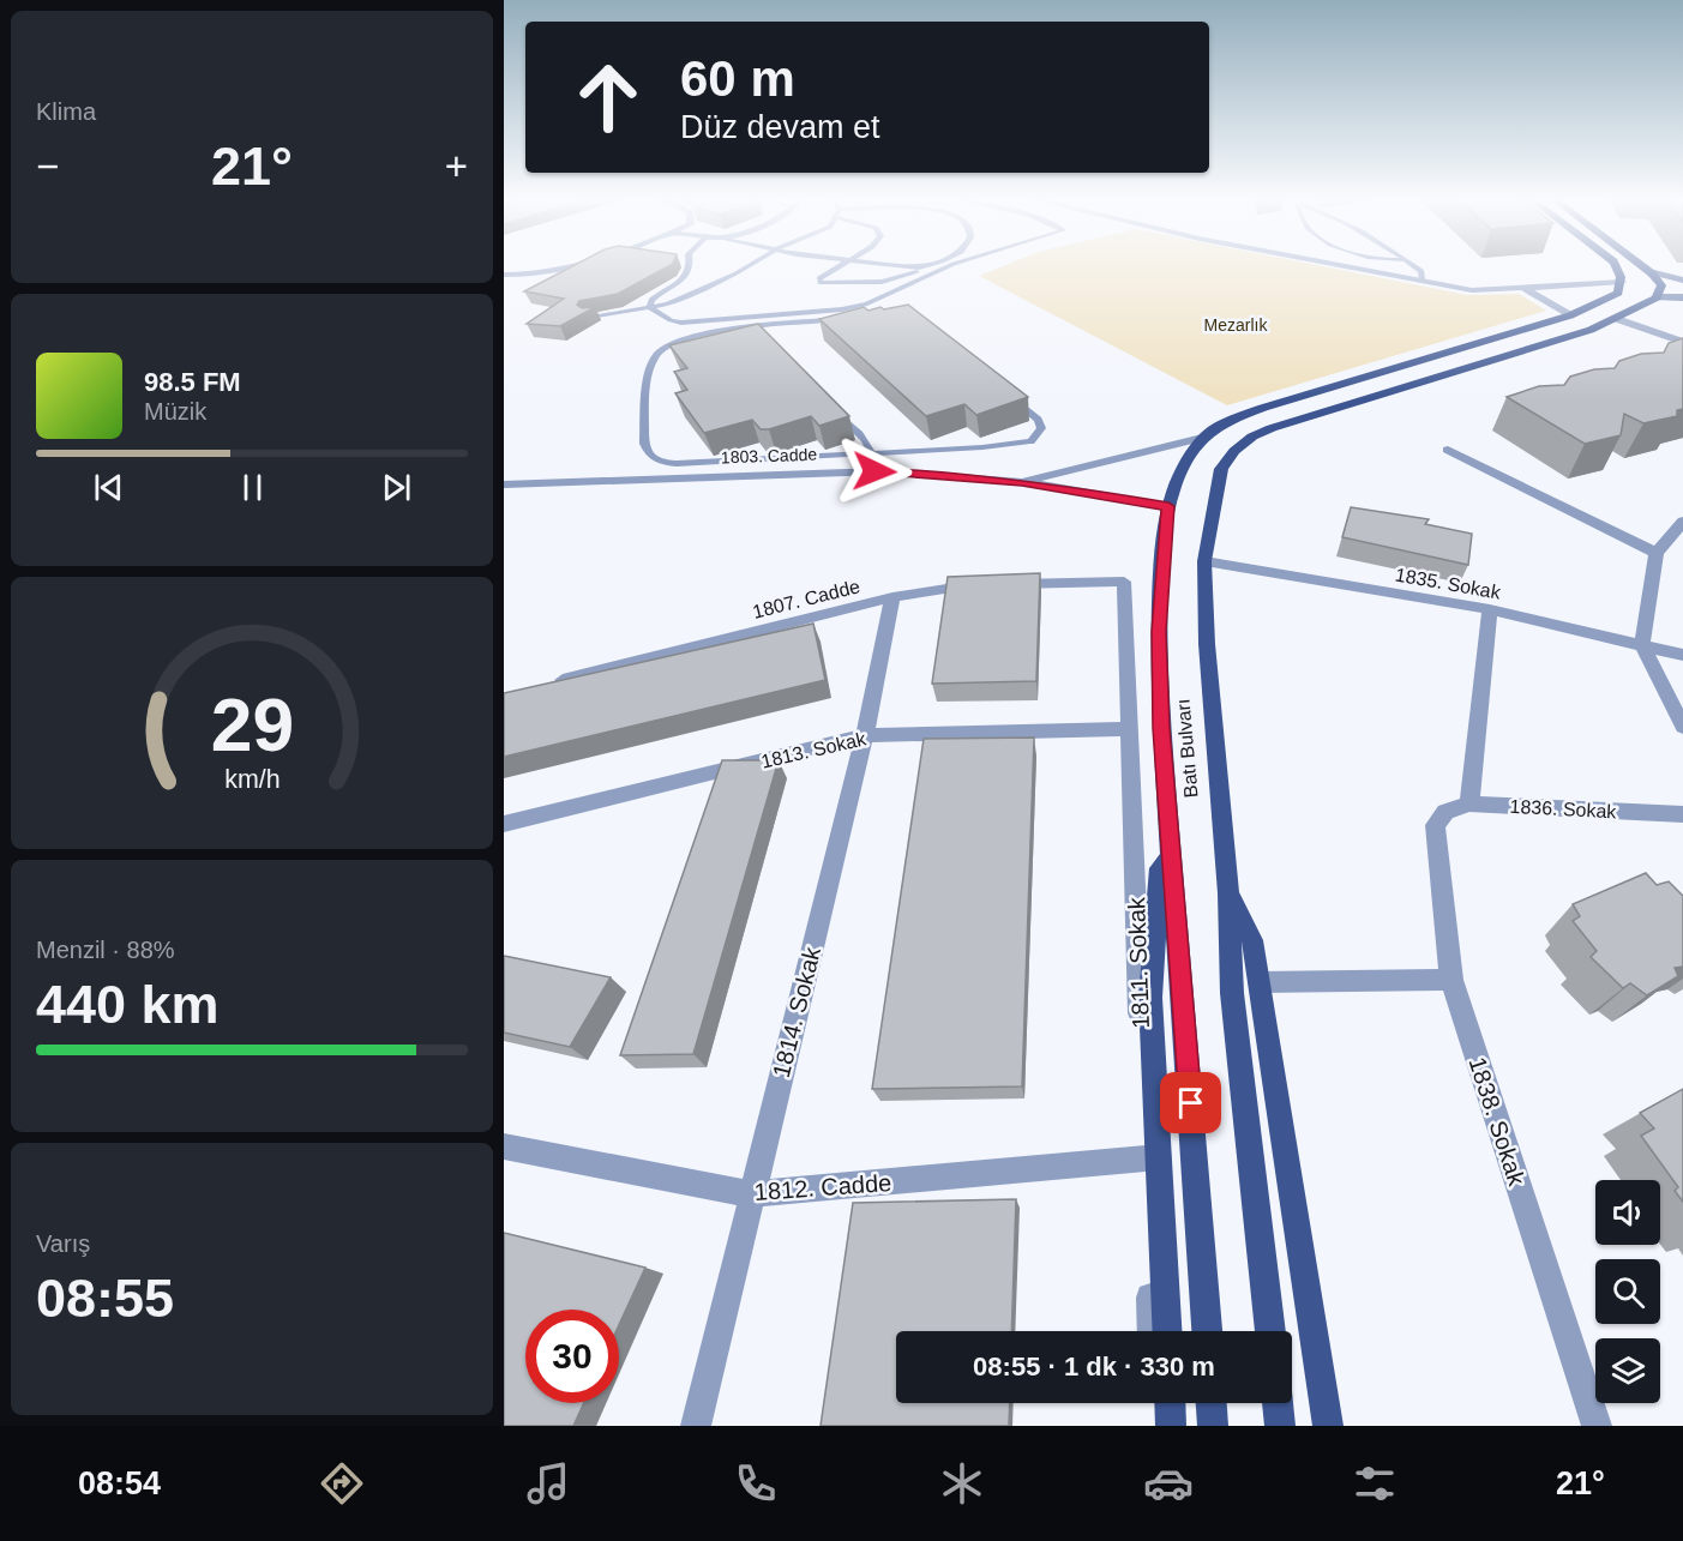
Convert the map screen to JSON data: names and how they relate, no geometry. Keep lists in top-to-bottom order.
{
  "streets": {
    "main road": ["Batı Bulvarı"],
    "street": [
      "1803. Cadde",
      "1835. Sokak",
      "1807. Cadde",
      "1813. Sokak",
      "1836. Sokak",
      "1811. Sokak",
      "1814. Sokak",
      "1838. Sokak",
      "1812. Cadde"
    ]
  },
  "crossings": [
    ["1803. Cadde", "Batı Bulvarı"],
    ["1835. Sokak", "Batı Bulvarı"],
    ["1835. Sokak", "1838. Sokak"],
    ["1807. Cadde", "1811. Sokak"],
    ["1807. Cadde", "1814. Sokak"],
    ["1813. Sokak", "1811. Sokak"],
    ["1813. Sokak", "1814. Sokak"],
    ["1836. Sokak", "1838. Sokak"],
    ["1811. Sokak", "1812. Cadde"],
    ["1814. Sokak", "1812. Cadde"]
  ],
  "parks": ["Mezarlık"],
  "page": {
    "tile": [
      "Klima",
      ["Menzil · 88%", "440 km"],
      ["Varış", "08:55"]
    ],
    "turn": ["60 m", "Düz devam et"],
    "heat": ["−", "21°", "+"],
    "song": ["98.5 FM", "Müzik"],
    "limit": "30",
    "trip": "08:55 · 1 dk · 330 m",
    "tabs": ["08:54", "21°"],
    "gauge": ["29", "km/h"]
  }
}
